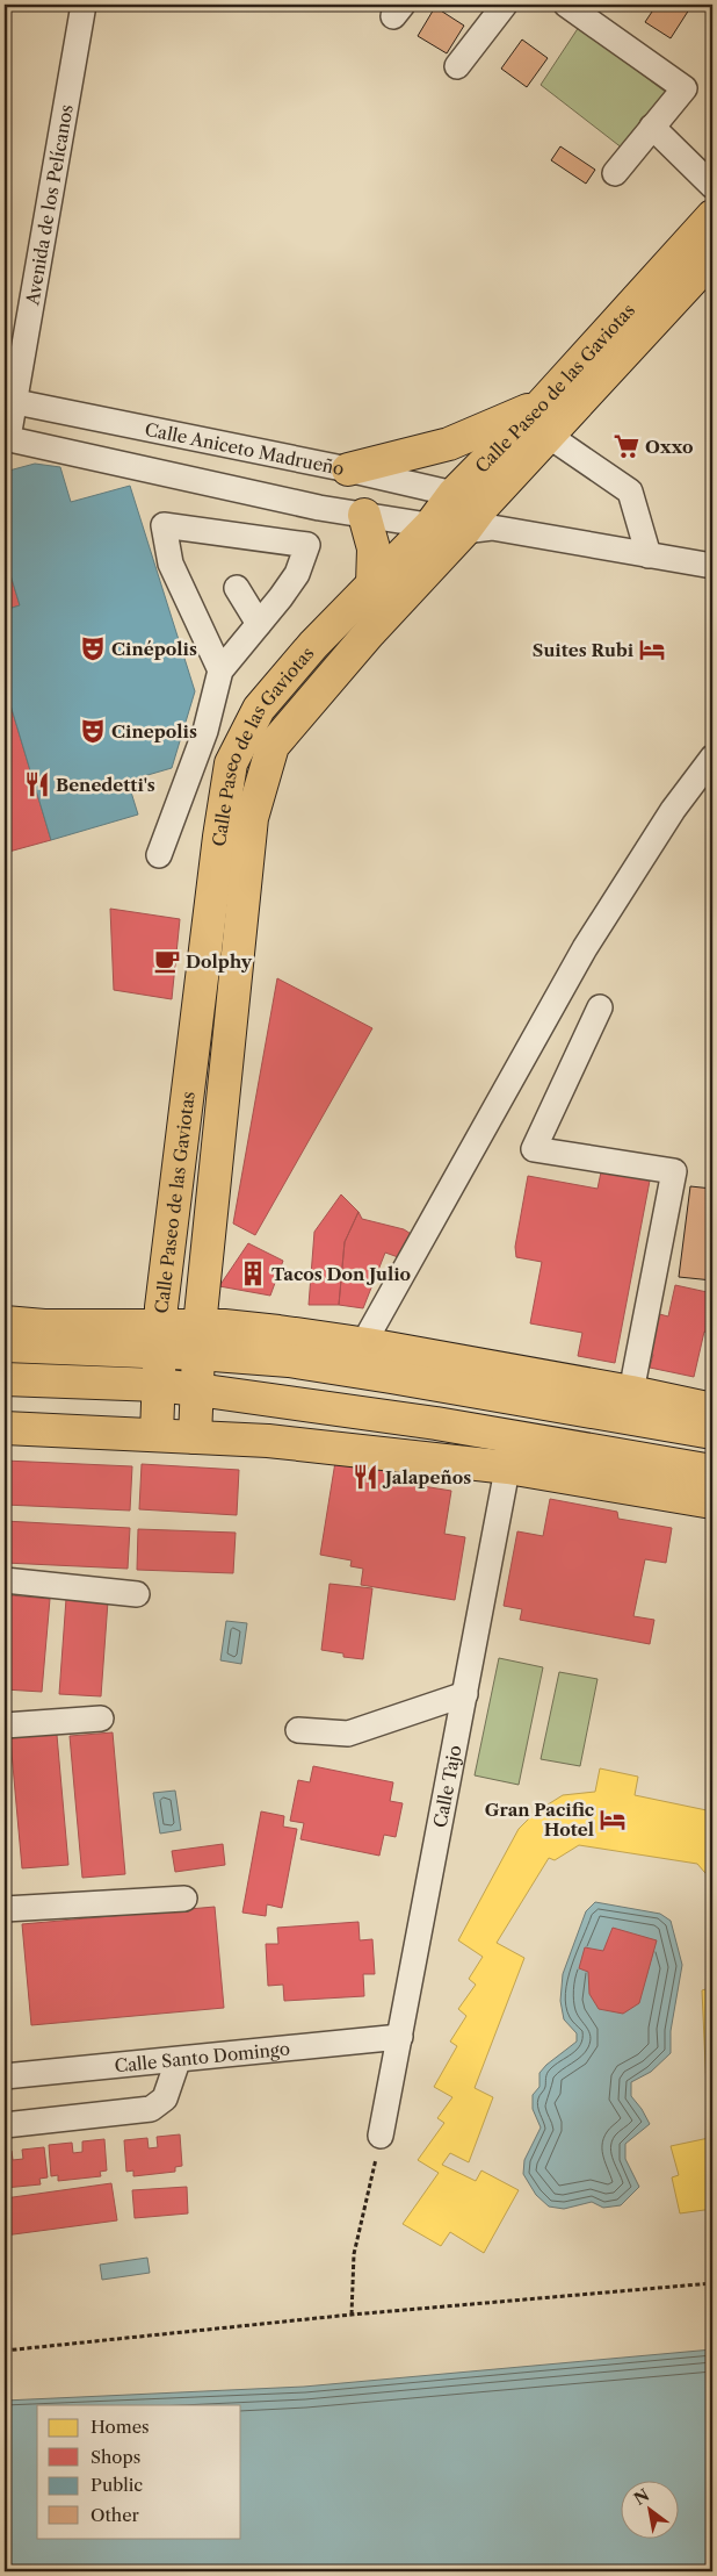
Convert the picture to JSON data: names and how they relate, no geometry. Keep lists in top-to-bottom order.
{
  "streets": {
    "main road": ["Calle Paseo de las Gaviotas"],
    "street": [
      "Avenida de los Pelícanos",
      "Calle Aniceto Madrueño",
      "Calle Tajo",
      "Calle Santo Domingo"
    ]
  },
  "crossings": [
    ["Avenida de los Pelícanos", "Calle Aniceto Madrueño"],
    ["Calle Paseo de las Gaviotas", "Calle Aniceto Madrueño"],
    ["Calle Tajo", "Calle Santo Domingo"]
  ],
  "places": {
    "supermarket": ["Oxxo"],
    "theatre": ["Cinépolis", "Cinepolis"],
    "hotel": ["Suites Rubi", "Gran Pacific Hotel"],
    "restaurant": ["Benedetti's", "Jalapeños"],
    "cafe": ["Dolphy"],
    "building": ["Tacos Don Julio"]
  },
  "legend": [
    "Homes",
    "Shops",
    "Public",
    "Other"
  ],
  "north": "top left"
}
